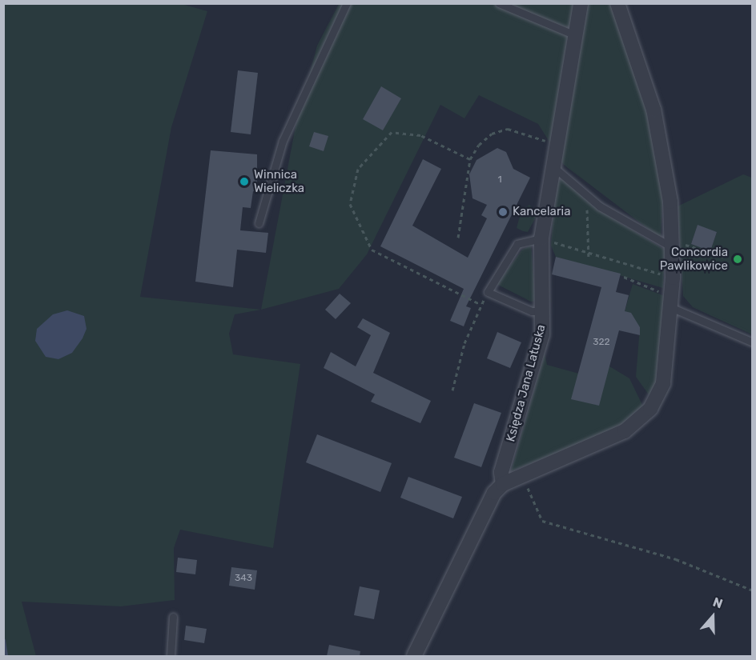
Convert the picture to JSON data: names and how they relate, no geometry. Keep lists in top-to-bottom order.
{
  "streets": {
    "street": ["Księdza Jana Latuska"]
  },
  "places": ["Winnica Wieliczka", "Kancelaria", "Concordia Pawlikowice"],
  "house_numbers": ["1", "322", "343"],
  "north": "top"
}
